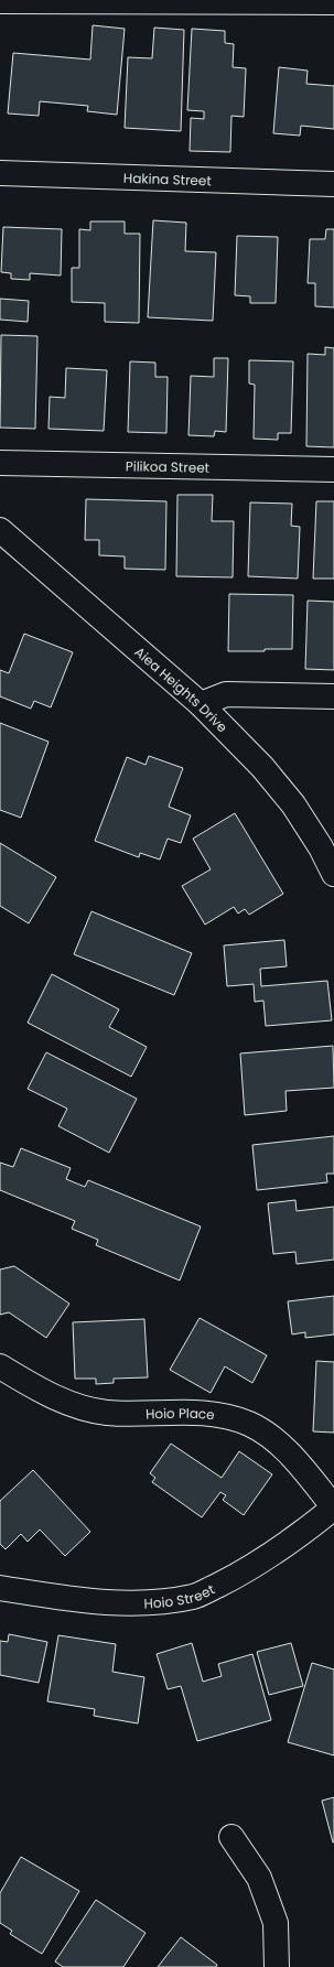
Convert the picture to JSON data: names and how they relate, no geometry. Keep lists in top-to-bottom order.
{
  "streets": {
    "street": [
      "Hakina Street",
      "Pilikoa Street",
      "Aiea Heights Drive",
      "Hoio Place",
      "Hoio Street"
    ]
  },
  "crossings": [
    ["Hoio Place", "Hoio Street"]
  ]
}
